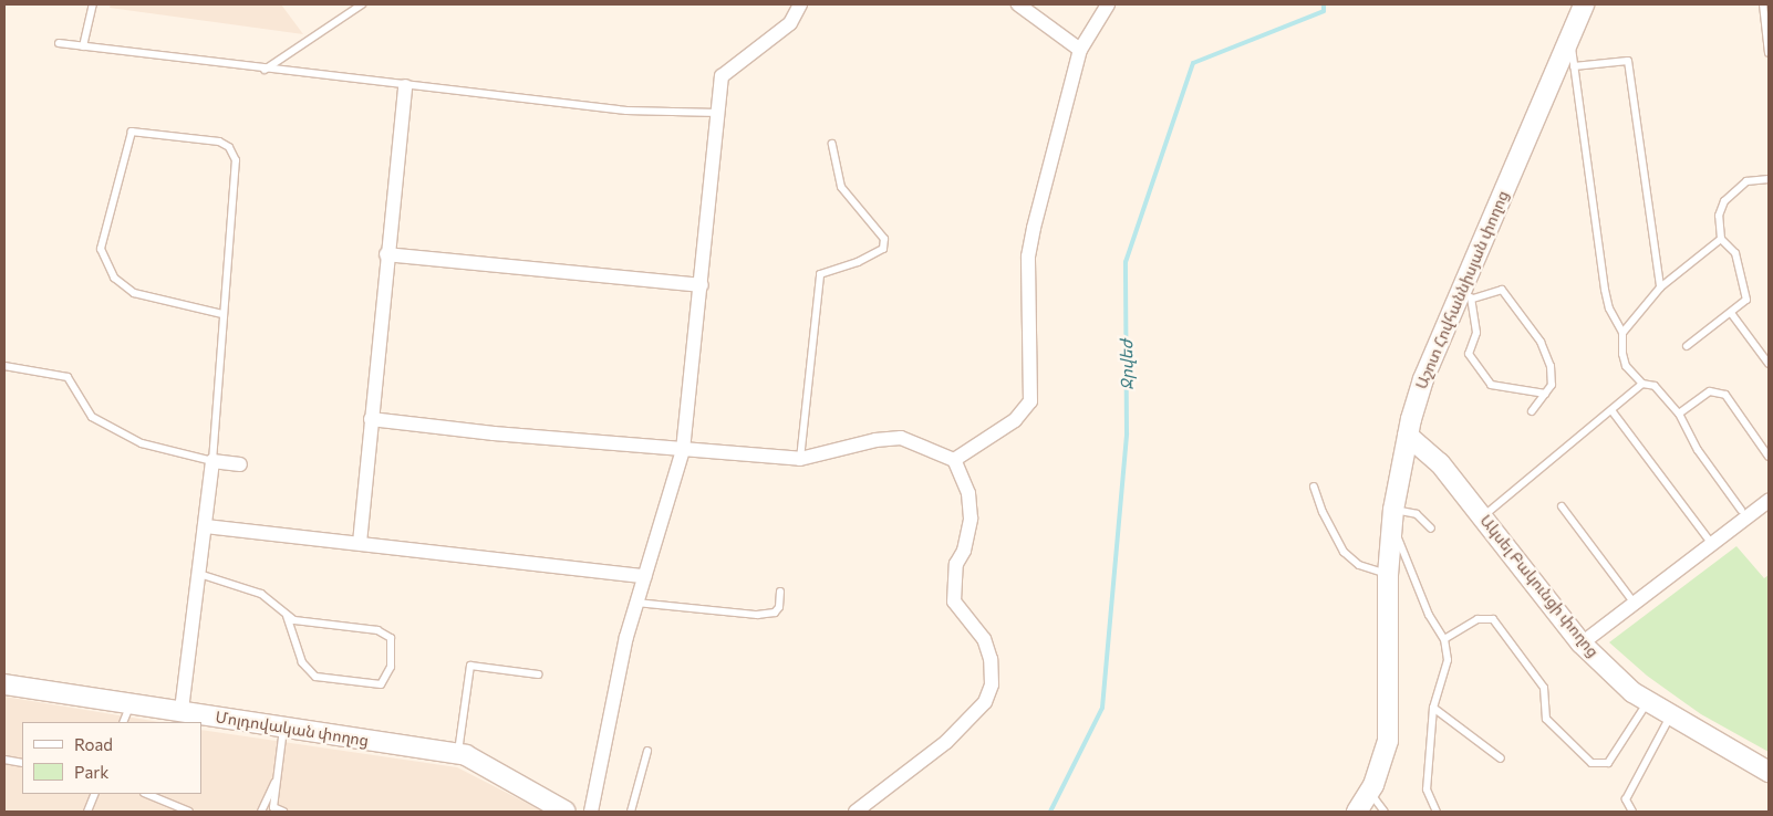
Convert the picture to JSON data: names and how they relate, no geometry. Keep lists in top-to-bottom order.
{
  "streets": {
    "street": ["Աշոտ Հովհաննիսյան փողոց", "Ակսել Բակունցի փողոց", "Մոլդովական փողոց"]
  },
  "crossings": [
    ["Աշոտ Հովհաննիսյան փողոց", "Ակսել Բակունցի փողոց"]
  ],
  "water": ["Ջրվեժ"],
  "legend": ["Road", "Park"]
}
